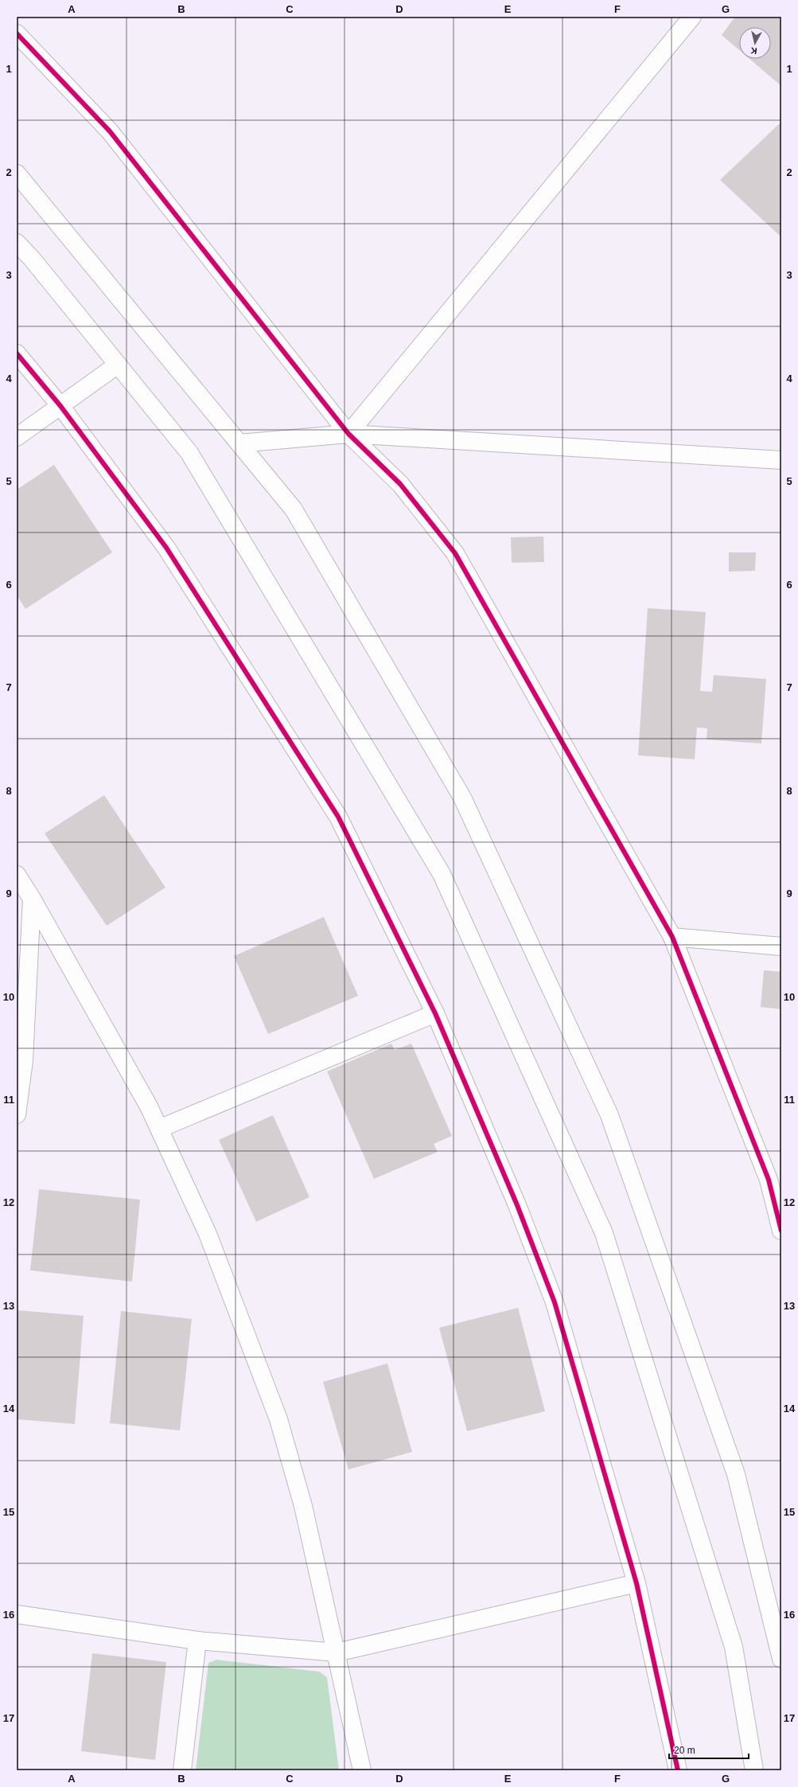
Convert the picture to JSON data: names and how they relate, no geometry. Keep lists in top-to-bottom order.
{
  "scale_bar": "20 m",
  "north": "bottom",
  "grid": {
    "columns": [
      "A",
      "B",
      "C",
      "D",
      "E",
      "F",
      "G"
    ],
    "rows": [
      "1",
      "2",
      "3",
      "4",
      "5",
      "6",
      "7",
      "8",
      "9",
      "10",
      "11",
      "12",
      "13",
      "14",
      "15",
      "16",
      "17"
    ]
  }
}
